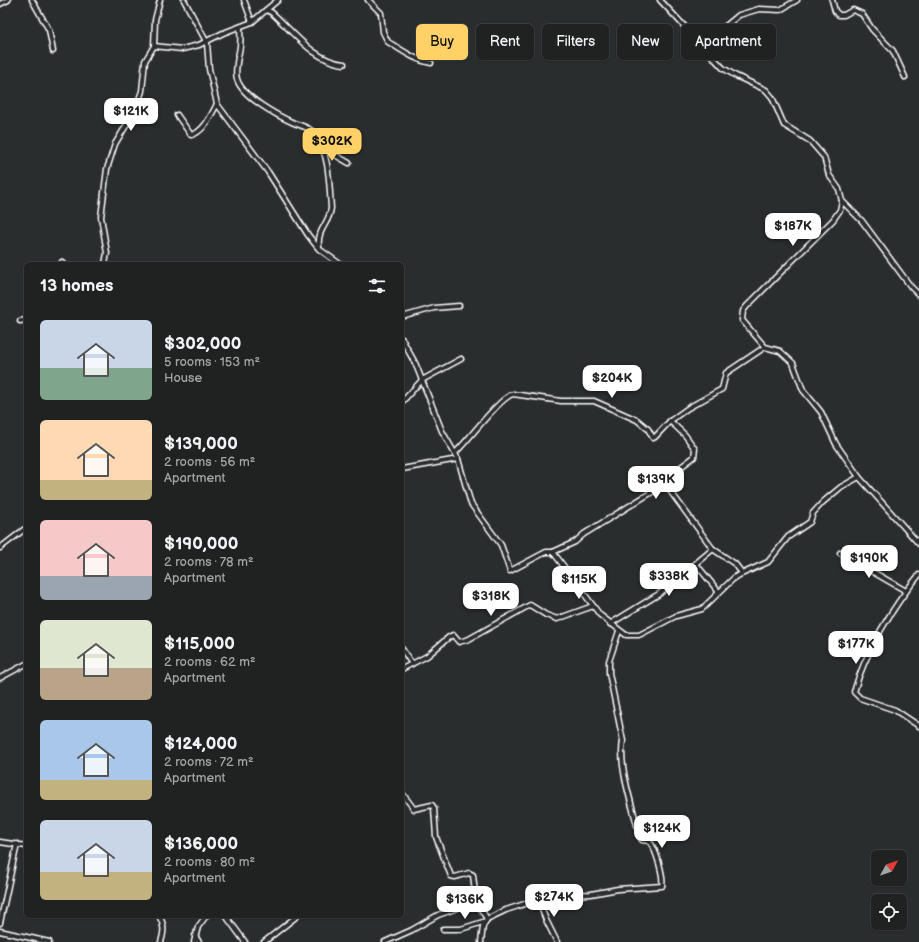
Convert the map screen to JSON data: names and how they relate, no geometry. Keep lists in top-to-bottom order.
{
  "north": "top right",
  "page": {
    "chip": [
      "Buy",
      "Rent",
      "Filters",
      "New",
      "Apartment"
    ],
    "price": [
      "$121K",
      "$302K",
      "$187K",
      "$204K",
      "$139K",
      "$190K",
      "$338K",
      "$115K",
      "$318K",
      "$177K",
      "$124K",
      "$274K",
      "$136K"
    ],
    "heading": "13 homes",
    "list": [
      {
        "name": "$302,000",
        "note": "5 rooms · 153 m² · House"
      },
      {
        "name": "$139,000",
        "note": "2 rooms · 56 m² · Apartment"
      },
      {
        "name": "$190,000",
        "note": "2 rooms · 78 m² · Apartment"
      },
      {
        "name": "$115,000",
        "note": "2 rooms · 62 m² · Apartment"
      },
      {
        "name": "$124,000",
        "note": "2 rooms · 72 m² · Apartment"
      },
      {
        "name": "$136,000",
        "note": "2 rooms · 80 m² · Apartment"
      }
    ]
  }
}
